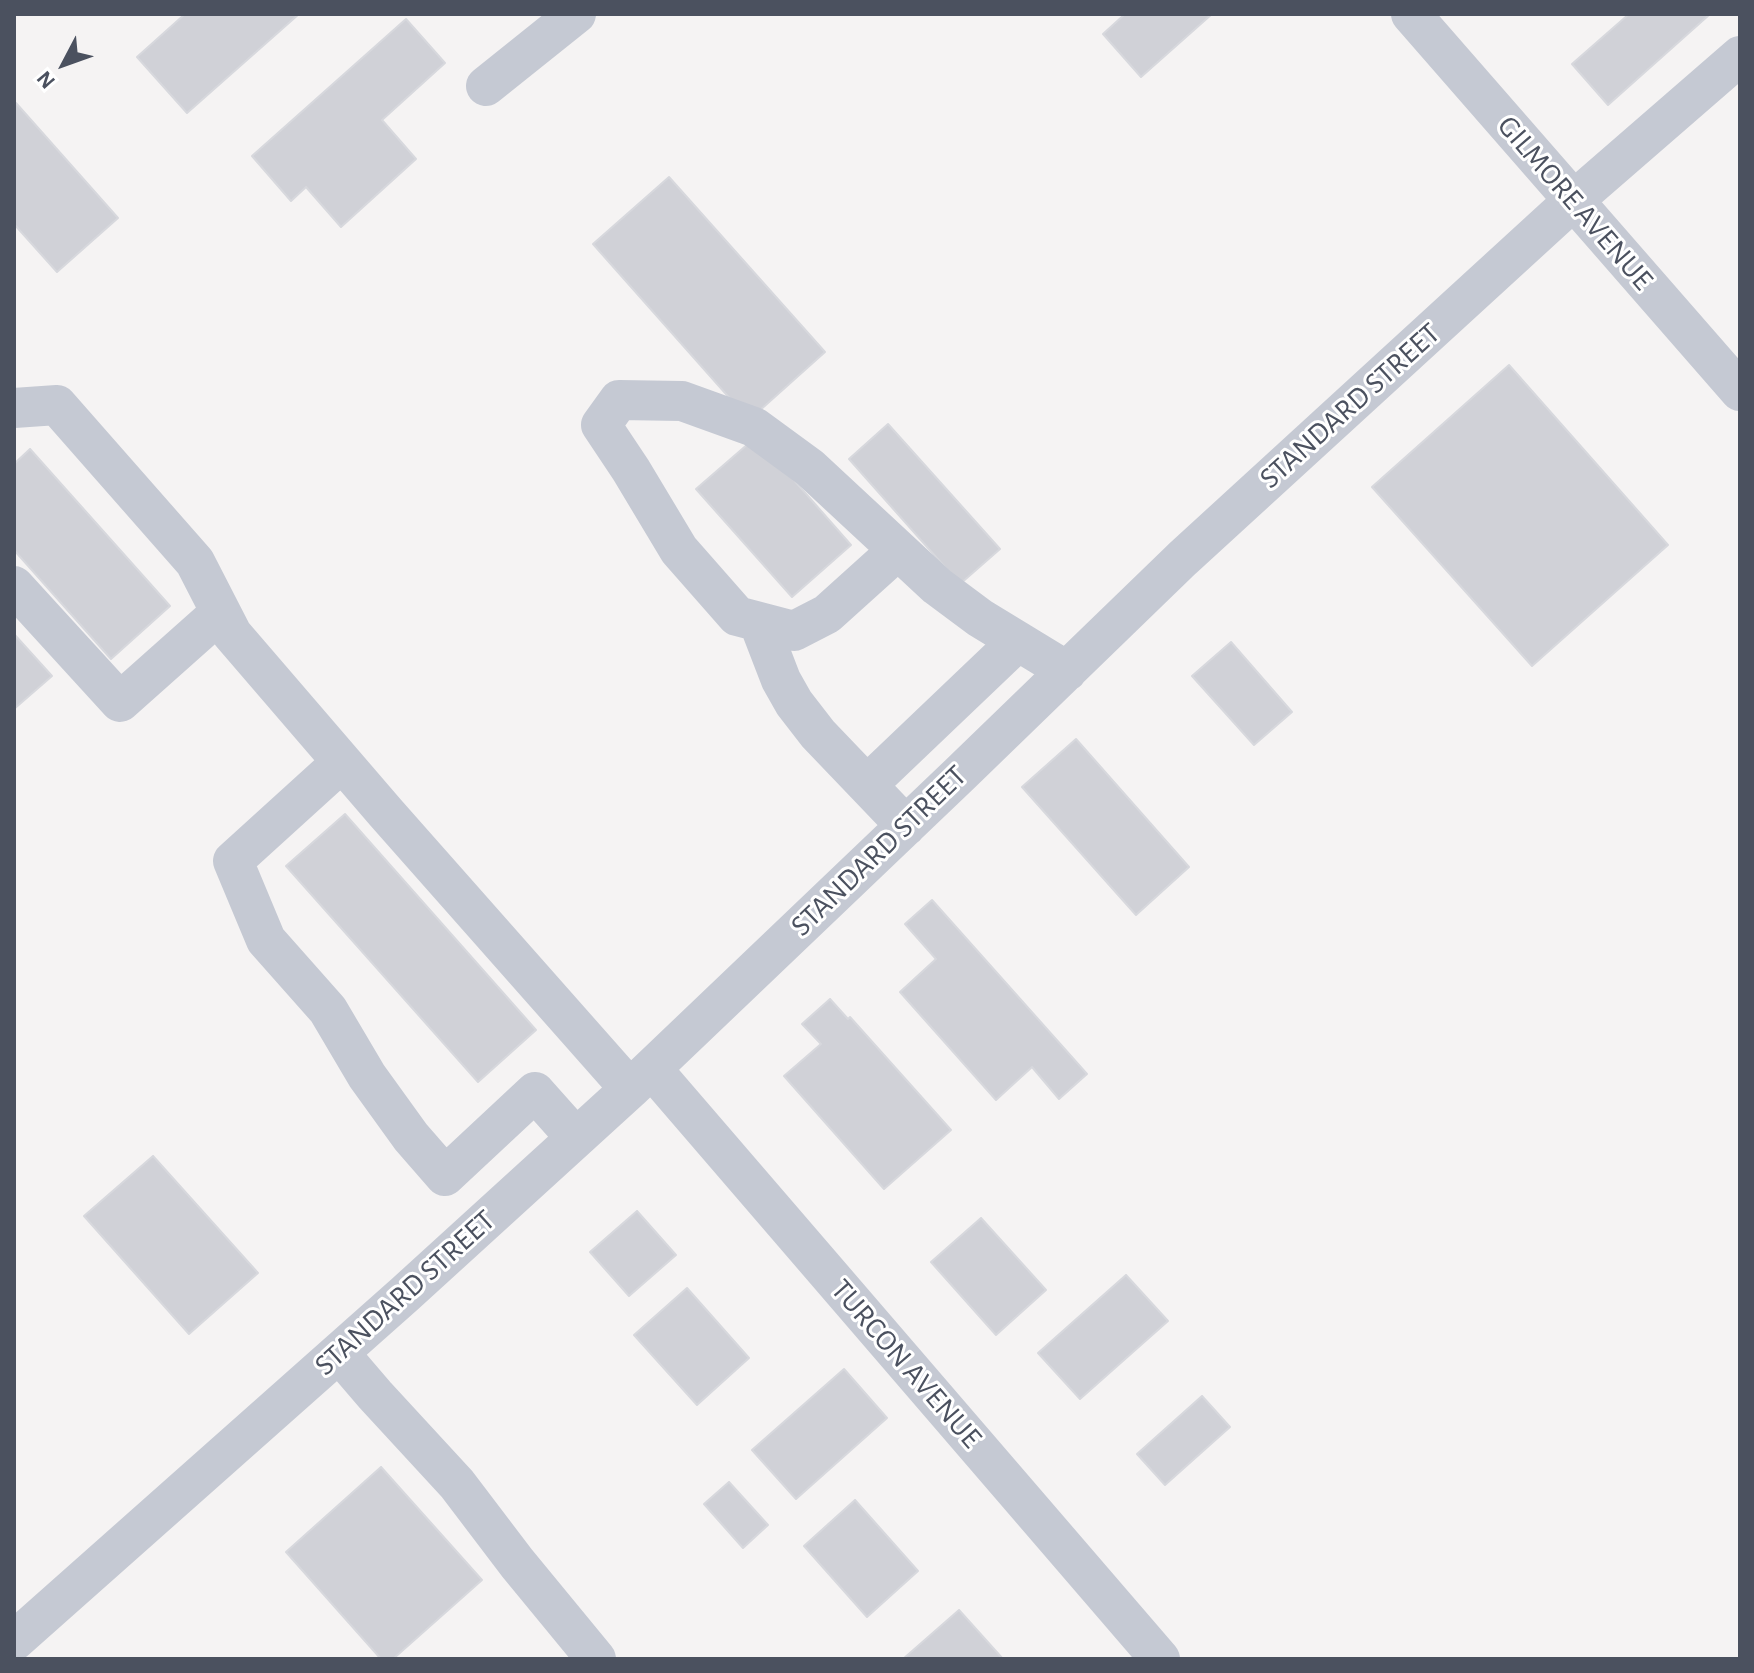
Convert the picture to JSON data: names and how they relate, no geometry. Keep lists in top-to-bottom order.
{
  "streets": {
    "street": ["GILMORE AVENUE", "STANDARD STREET", "TURCON AVENUE"]
  },
  "crossings": [
    ["GILMORE AVENUE", "STANDARD STREET"],
    ["STANDARD STREET", "TURCON AVENUE"]
  ],
  "north": "bottom left"
}
